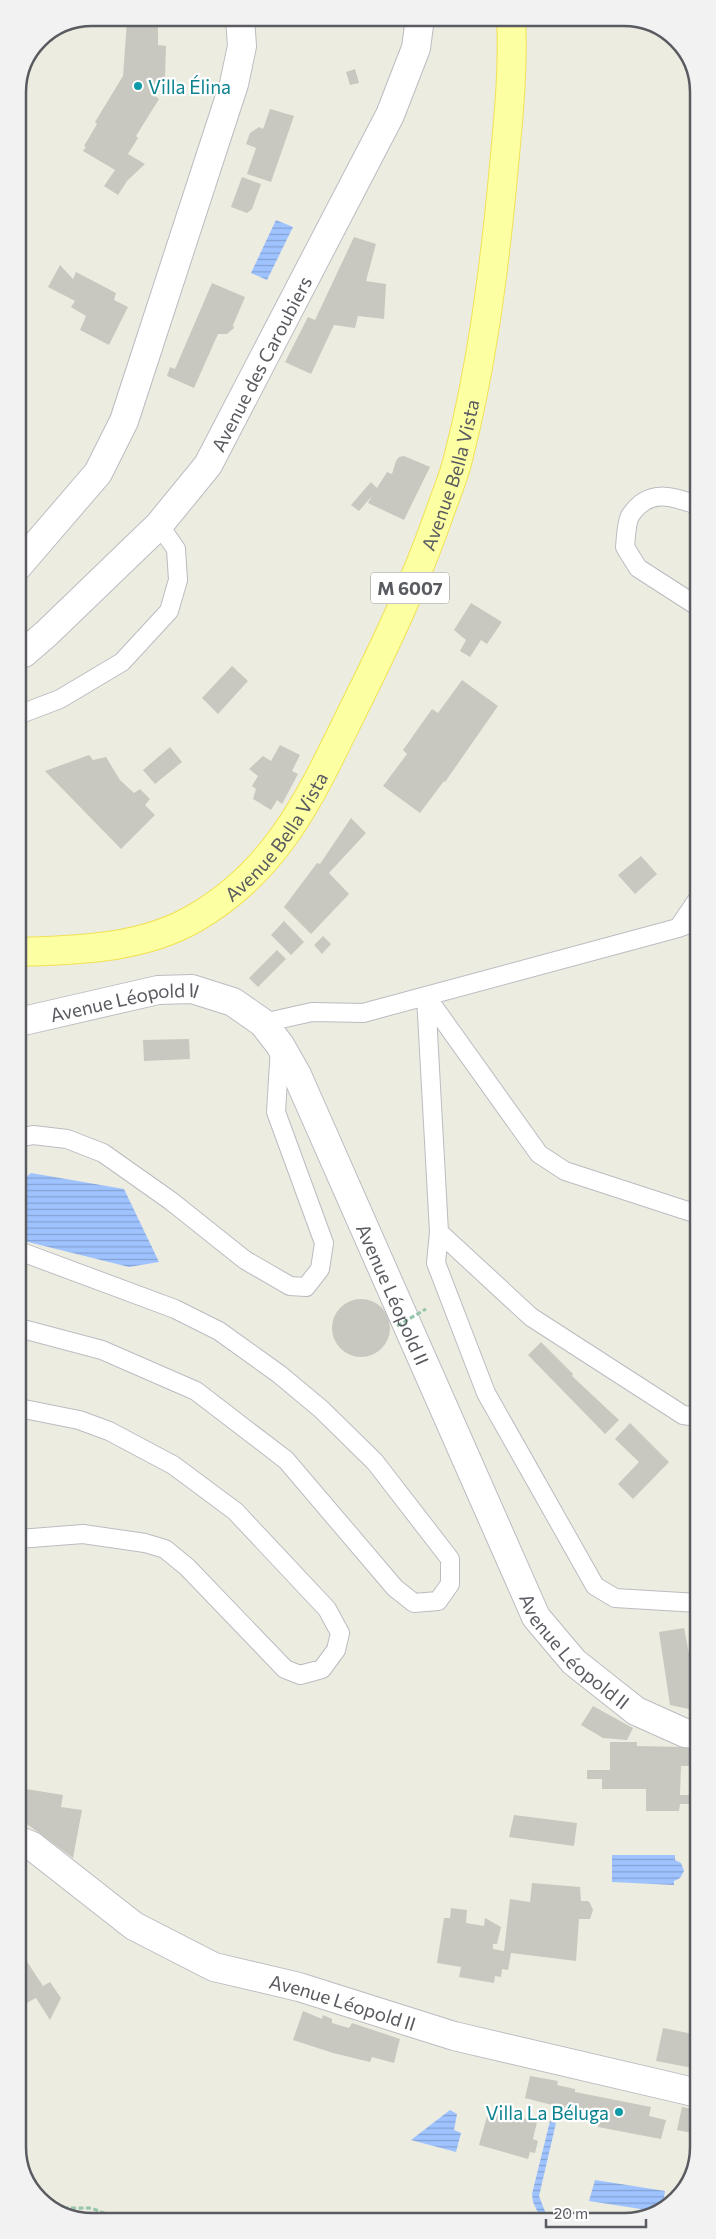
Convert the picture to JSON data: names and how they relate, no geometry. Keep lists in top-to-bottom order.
{
  "streets": {
    "main road": ["Avenue Bella Vista", "M 6007"],
    "street": ["Avenue des Caroubiers", "Avenue Léopold II"]
  },
  "places": ["Villa Élina", "Villa La Béluga"],
  "scale_bar": "20 m"
}
